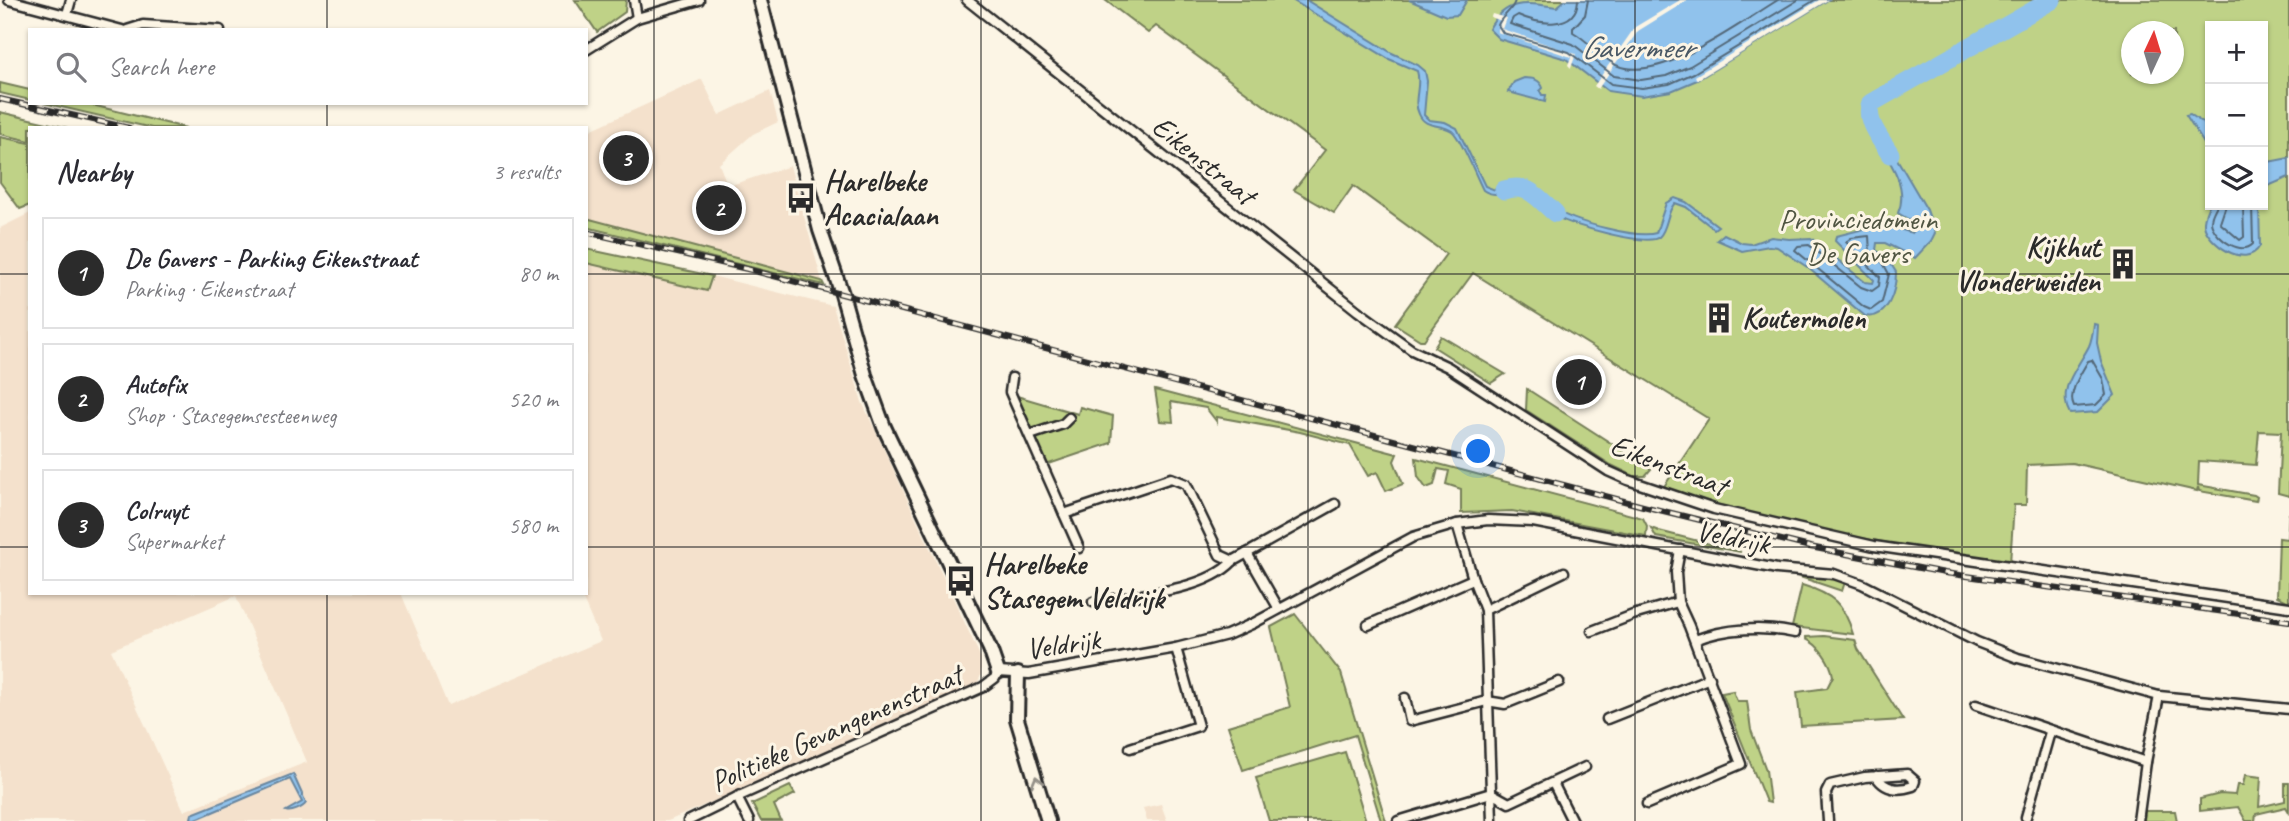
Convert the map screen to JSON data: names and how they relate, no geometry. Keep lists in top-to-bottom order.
{
  "streets": {
    "street": ["Eikenstraat", "Veldrijk", "Politieke Gevangenenstraat"]
  },
  "crossings": [
    ["Veldrijk", "Politieke Gevangenenstraat"]
  ],
  "water": ["Gavermeer"],
  "parks": ["Provinciedomein De Gavers"],
  "places": {
    "bus stop": ["Harelbeke Acacialaan", "Harelbeke Stasegem Veldrijk"],
    "building": ["Kijkhut Vlonderweiden", "Koutermolen"]
  },
  "north": "top",
  "page": {
    "map_buttons": ["+", "−"],
    "search": "Search here",
    "heading": ["Nearby", "3 results"],
    "pins": ["3", "2", "1"],
    "list": [
      {
        "mark": "1",
        "name": "De Gavers - Parking Eikenstraat",
        "note": "Parking · Eikenstraat",
        "value": "80 m"
      },
      {
        "mark": "2",
        "name": "Autofix",
        "note": "Shop · Stasegemsesteenweg",
        "value": "520 m"
      },
      {
        "mark": "3",
        "name": "Colruyt",
        "note": "Supermarket",
        "value": "580 m"
      }
    ]
  }
}
